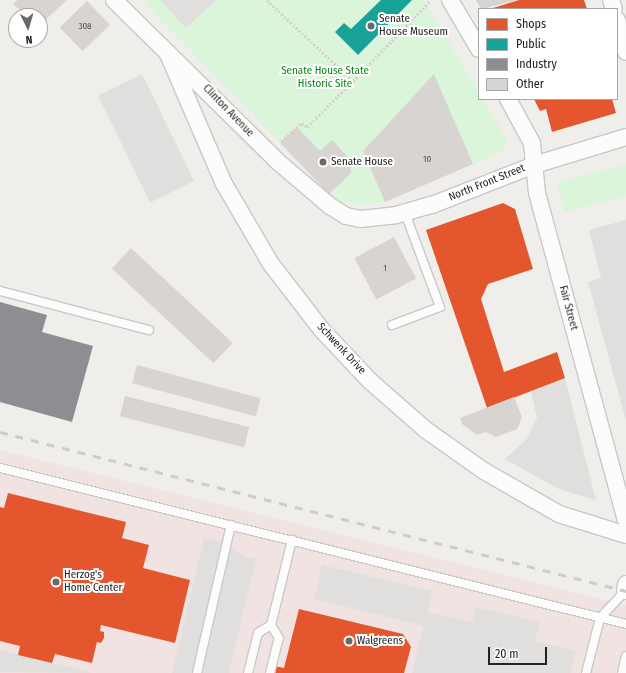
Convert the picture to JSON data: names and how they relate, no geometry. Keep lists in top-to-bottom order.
{
  "streets": {
    "street": [
      "Clinton Avenue",
      "North Front Street",
      "Fair Street",
      "Schwenk Drive"
    ]
  },
  "crossings": [
    ["Clinton Avenue", "North Front Street"],
    ["Clinton Avenue", "Schwenk Drive"],
    ["North Front Street", "Fair Street"]
  ],
  "parks": ["Senate House State Historic Site"],
  "places": [
    "Senate House Museum",
    "Senate House",
    "Herzog's Home Center",
    "Walgreens"
  ],
  "house_numbers": ["308", "10", "1"],
  "legend": [
    "Shops",
    "Public",
    "Industry",
    "Other"
  ],
  "scale_bar": "20 m",
  "north": "bottom"
}
